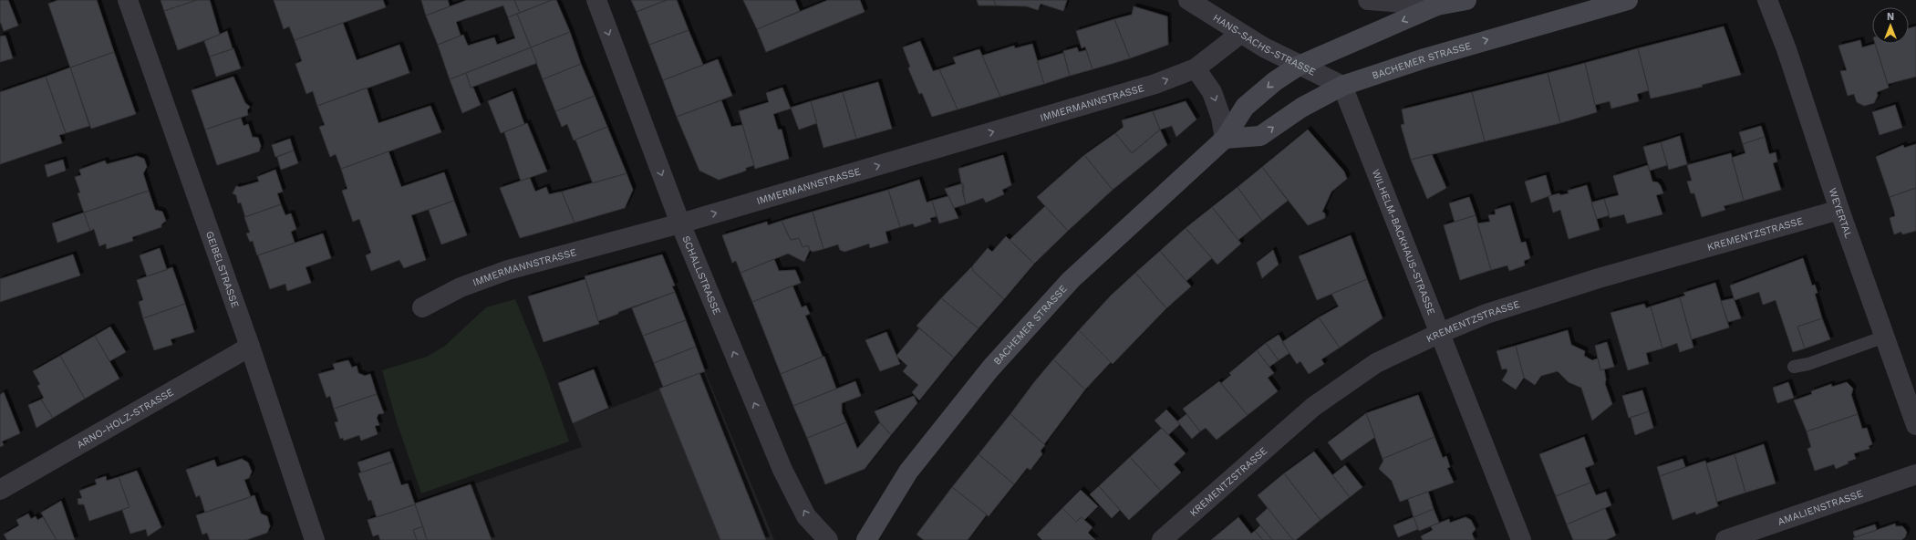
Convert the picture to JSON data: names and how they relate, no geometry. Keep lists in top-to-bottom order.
{
  "streets": {
    "main road": ["BACHEMER STRASSE"],
    "street": [
      "HANS-SACHS-STRASSE",
      "IMMERMANNSTRASSE",
      "WEYERTAL",
      "KREMENTZSTRASSE",
      "WILHELM-BACKHAUS-STRASSE",
      "GEIBELSTRASSE",
      "SCHALLSTRASSE",
      "ARNO-HOLZ-STRASSE",
      "AMALIENSTRASSE"
    ]
  },
  "crossings": [
    ["HANS-SACHS-STRASSE", "BACHEMER STRASSE"],
    ["HANS-SACHS-STRASSE", "IMMERMANNSTRASSE"],
    ["HANS-SACHS-STRASSE", "WILHELM-BACKHAUS-STRASSE"],
    ["BACHEMER STRASSE", "WILHELM-BACKHAUS-STRASSE"],
    ["IMMERMANNSTRASSE", "SCHALLSTRASSE"],
    ["WEYERTAL", "KREMENTZSTRASSE"],
    ["KREMENTZSTRASSE", "WILHELM-BACKHAUS-STRASSE"],
    ["GEIBELSTRASSE", "ARNO-HOLZ-STRASSE"]
  ],
  "one_way": ["IMMERMANNSTRASSE"],
  "north": "top"
}
